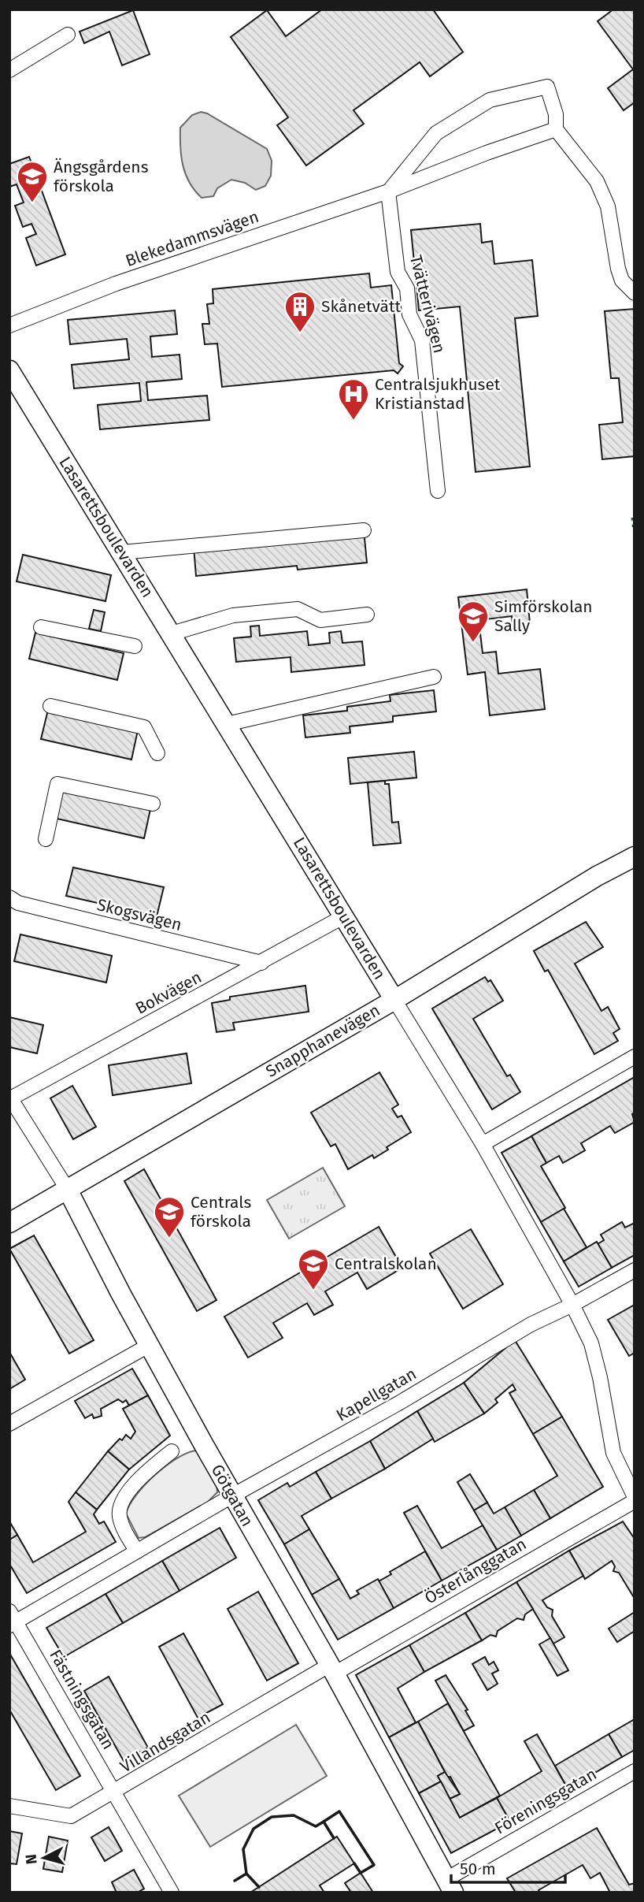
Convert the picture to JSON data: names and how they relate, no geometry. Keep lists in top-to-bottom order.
{
  "streets": {
    "street": [
      "Blekedammsvägen",
      "Tvätterivägen",
      "Lasarettsboulevarden",
      "Skogsvägen",
      "Bokvägen",
      "Snapphanevägen",
      "Kapellgatan",
      "Götgatan",
      "Österlånggatan",
      "Fästningsgatan",
      "Villandsgatan",
      "Föreningsgatan"
    ]
  },
  "crossings": [
    ["Blekedammsvägen", "Tvätterivägen"],
    ["Lasarettsboulevarden", "Bokvägen"],
    ["Lasarettsboulevarden", "Snapphanevägen"],
    ["Lasarettsboulevarden", "Kapellgatan"],
    ["Lasarettsboulevarden", "Österlånggatan"],
    ["Skogsvägen", "Bokvägen"],
    ["Bokvägen", "Götgatan"],
    ["Snapphanevägen", "Götgatan"],
    ["Kapellgatan", "Götgatan"],
    ["Kapellgatan", "Fästningsgatan"],
    ["Götgatan", "Österlånggatan"],
    ["Götgatan", "Villandsgatan"],
    ["Götgatan", "Föreningsgatan"],
    ["Österlånggatan", "Villandsgatan"],
    ["Fästningsgatan", "Villandsgatan"]
  ],
  "places": {
    "school or university": [
      "Ängsgårdens förskola",
      "Simförskolan Sally",
      "Centrals förskola",
      "Centralskolan"
    ],
    "building": ["Skånetvätt"],
    "hospital": ["Centralsjukhuset Kristianstad"]
  },
  "scale_bar": "50 m",
  "north": "left"
}
